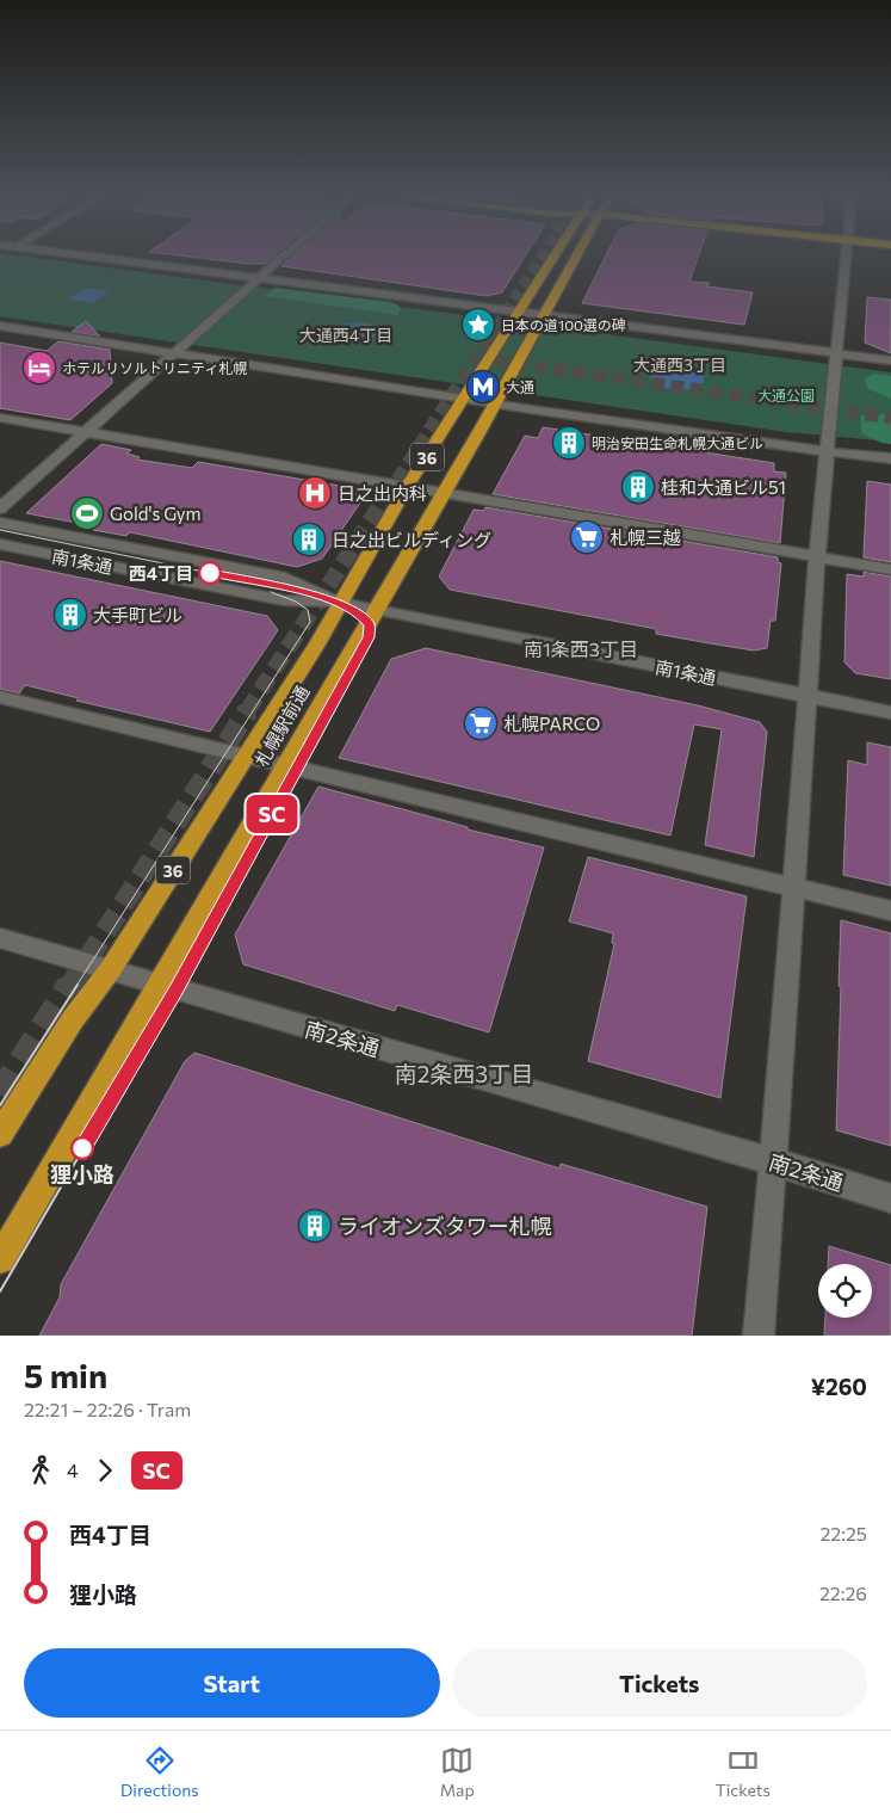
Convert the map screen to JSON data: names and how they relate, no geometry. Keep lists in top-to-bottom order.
{
  "streets": {
    "highway": ["36", "札幌駅前通"],
    "street": ["南1条通", "南2条通"]
  },
  "crossings": [
    ["南1条通", "札幌駅前通"],
    ["札幌駅前通", "南2条通"]
  ],
  "districts": [
    "大通西4丁目",
    "大通西3丁目",
    "南1条西3丁目",
    "南2条西3丁目"
  ],
  "parks": ["大通公園"],
  "places": {
    "place": ["日本の道100選の碑"],
    "hotel": ["ホテルリソルトリニティ札幌"],
    "metro station": ["大通"],
    "building": [
      "明治安田生命札幌大通ビル",
      "桂和大通ビル51",
      "日之出ビルディング",
      "大手町ビル",
      "ライオンズタワー札幌"
    ],
    "hospital": ["日之出内科"],
    "sports": ["Gold's Gym"],
    "supermarket": ["札幌三越", "札幌PARCO"],
    "other": ["西4丁目", "狸小路"]
  },
  "lines": ["tram line SC"],
  "page": {
    "on_map": "SC",
    "heading": ["5 min", "22:21 – 22:26 · Tram", "¥260"],
    "legs": ["4", "SC"],
    "list": [
      {
        "name": "西4丁目",
        "value": "22:25"
      },
      {
        "name": "狸小路",
        "value": "22:26"
      }
    ],
    "buttons": ["Start", "Tickets"],
    "tabs": ["Directions", "Map", "Tickets"]
  }
}
